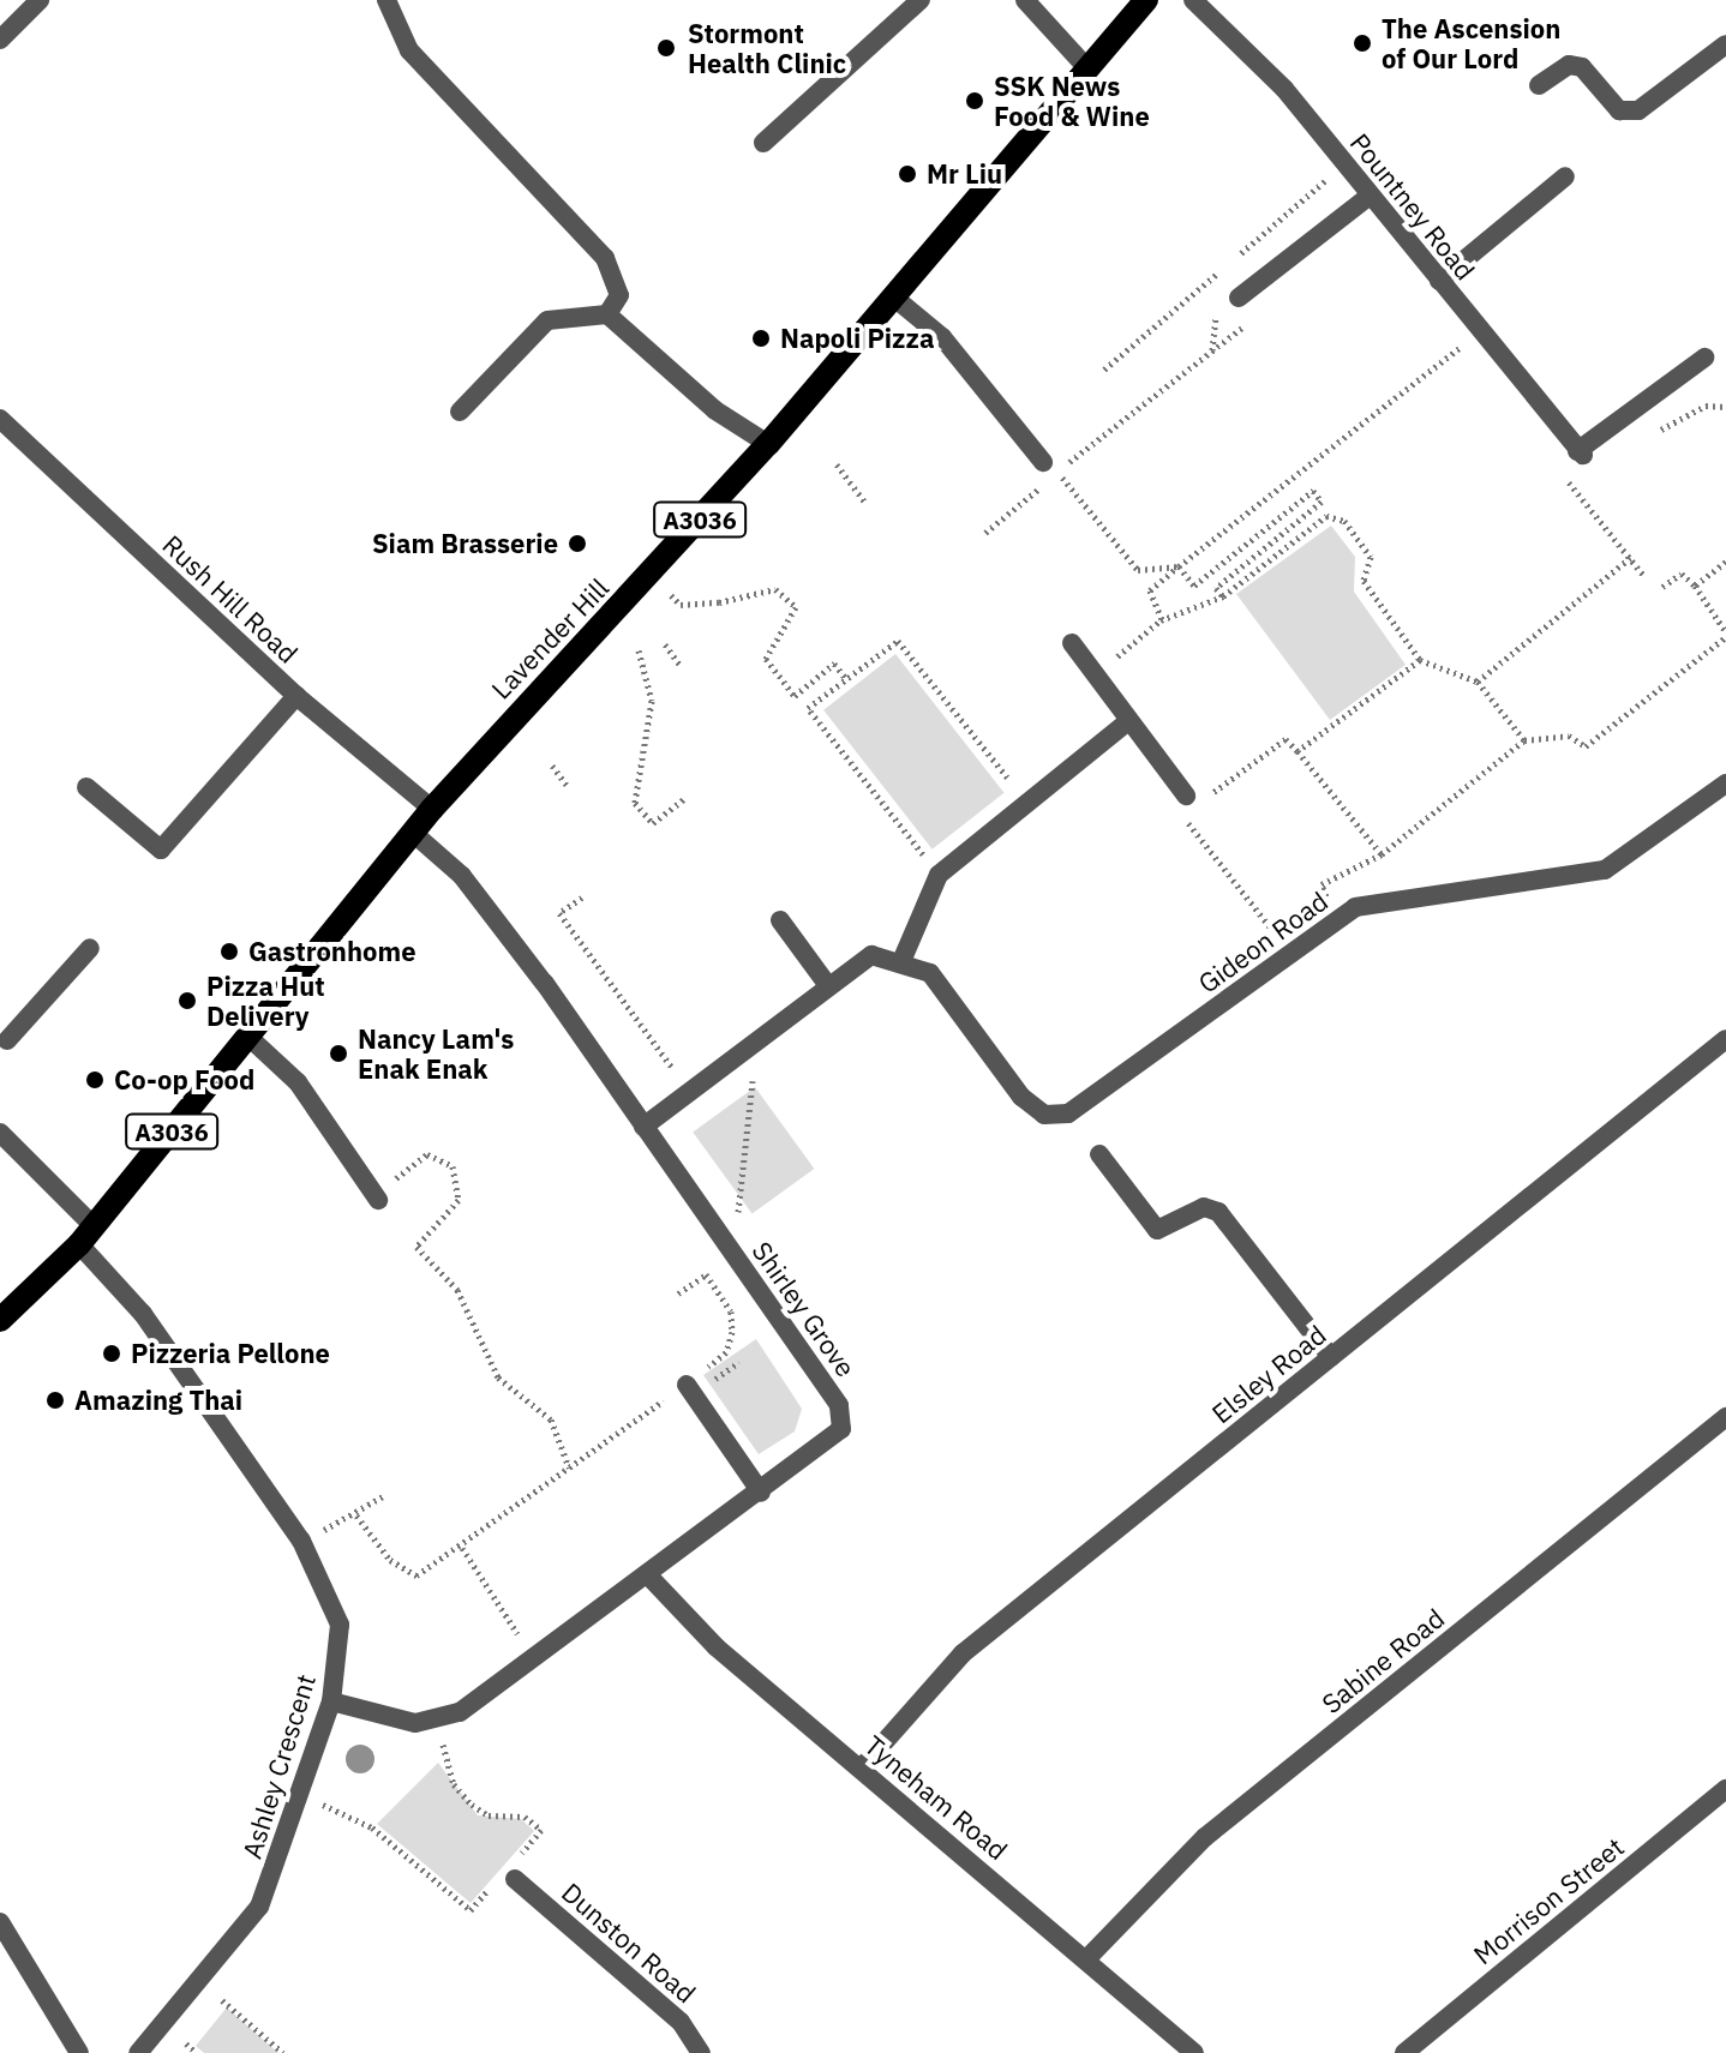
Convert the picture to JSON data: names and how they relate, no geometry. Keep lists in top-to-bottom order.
{
  "streets": {
    "main road": ["A3036", "Lavender Hill"],
    "street": [
      "Pountney Road",
      "Rush Hill Road",
      "Gideon Road",
      "Shirley Grove",
      "Elsley Road",
      "Sabine Road",
      "Ashley Crescent",
      "Tyneham Road",
      "Morrison Street",
      "Dunston Road"
    ]
  },
  "crossings": [
    ["Rush Hill Road", "Lavender Hill"],
    ["Lavender Hill", "Shirley Grove"],
    ["Lavender Hill", "Ashley Crescent"],
    ["Shirley Grove", "Tyneham Road"],
    ["Elsley Road", "Tyneham Road"],
    ["Sabine Road", "Tyneham Road"]
  ],
  "places": [
    "The Ascension of Our Lord",
    "Stormont Health Clinic",
    "SSK News Food & Wine",
    "Mr Liu",
    "Napoli Pizza",
    "Siam Brasserie",
    "Gastronhome",
    "Pizza Hut Delivery",
    "Nancy Lam's Enak Enak",
    "Co-op Food",
    "Pizzeria Pellone",
    "Amazing Thai"
  ]
}
